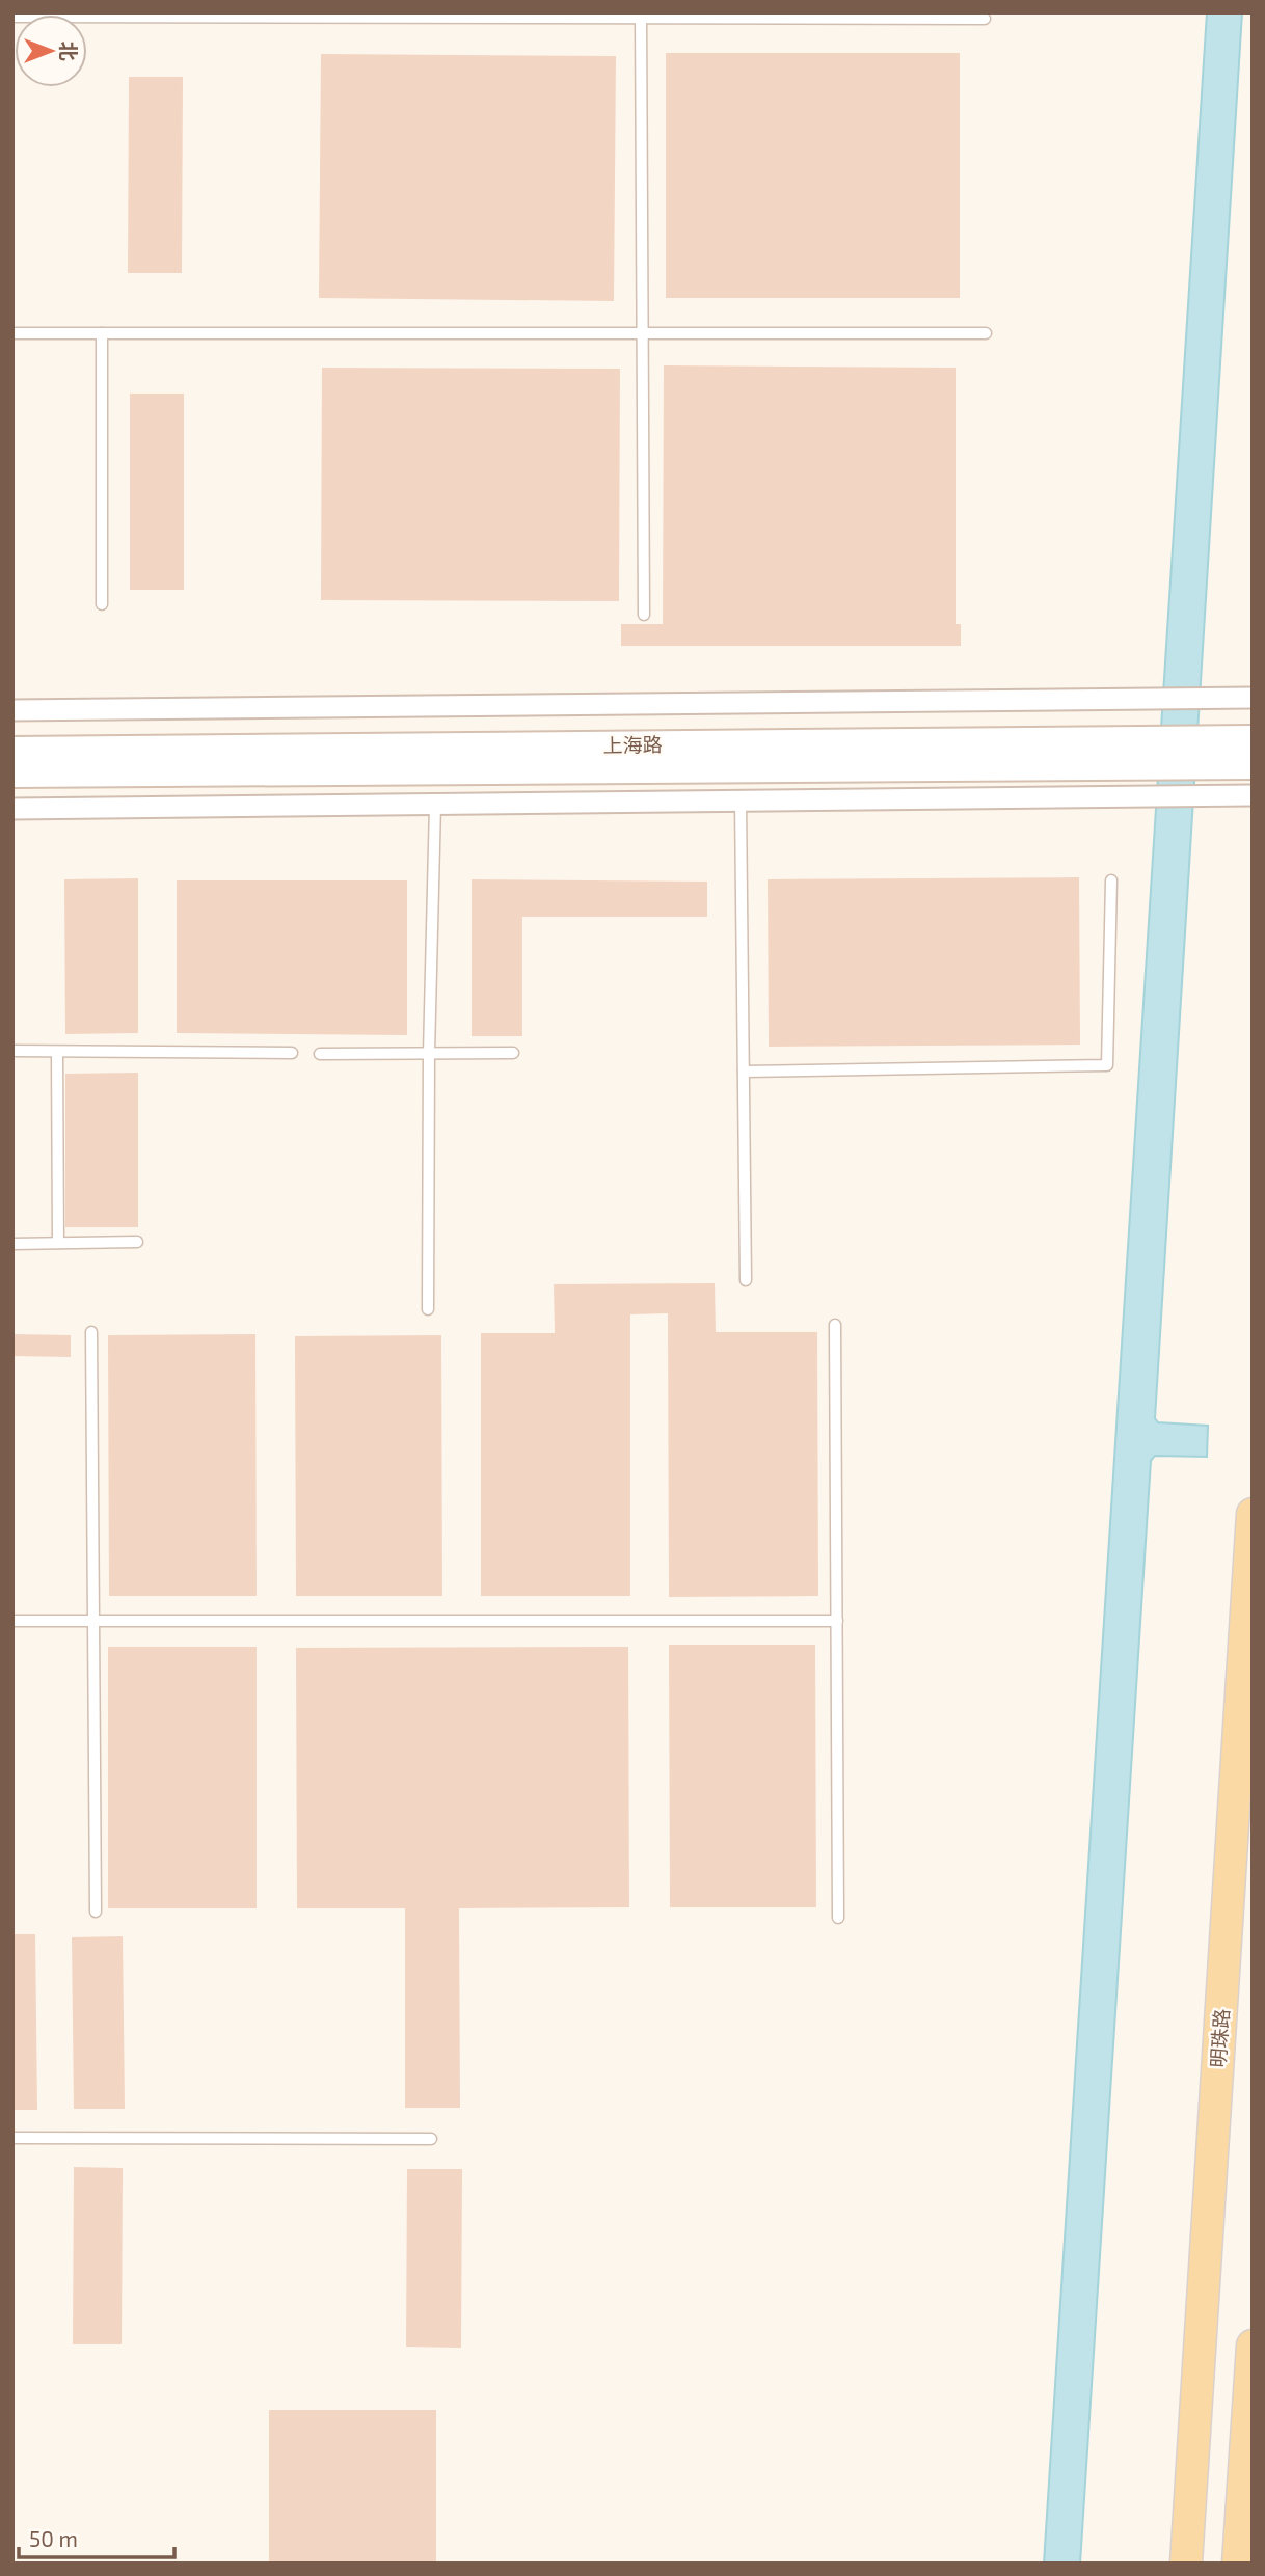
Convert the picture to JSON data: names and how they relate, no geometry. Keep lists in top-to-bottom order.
{
  "streets": {
    "main road": ["上海路", "明珠路"]
  },
  "scale_bar": "50 m",
  "north": "right"
}
